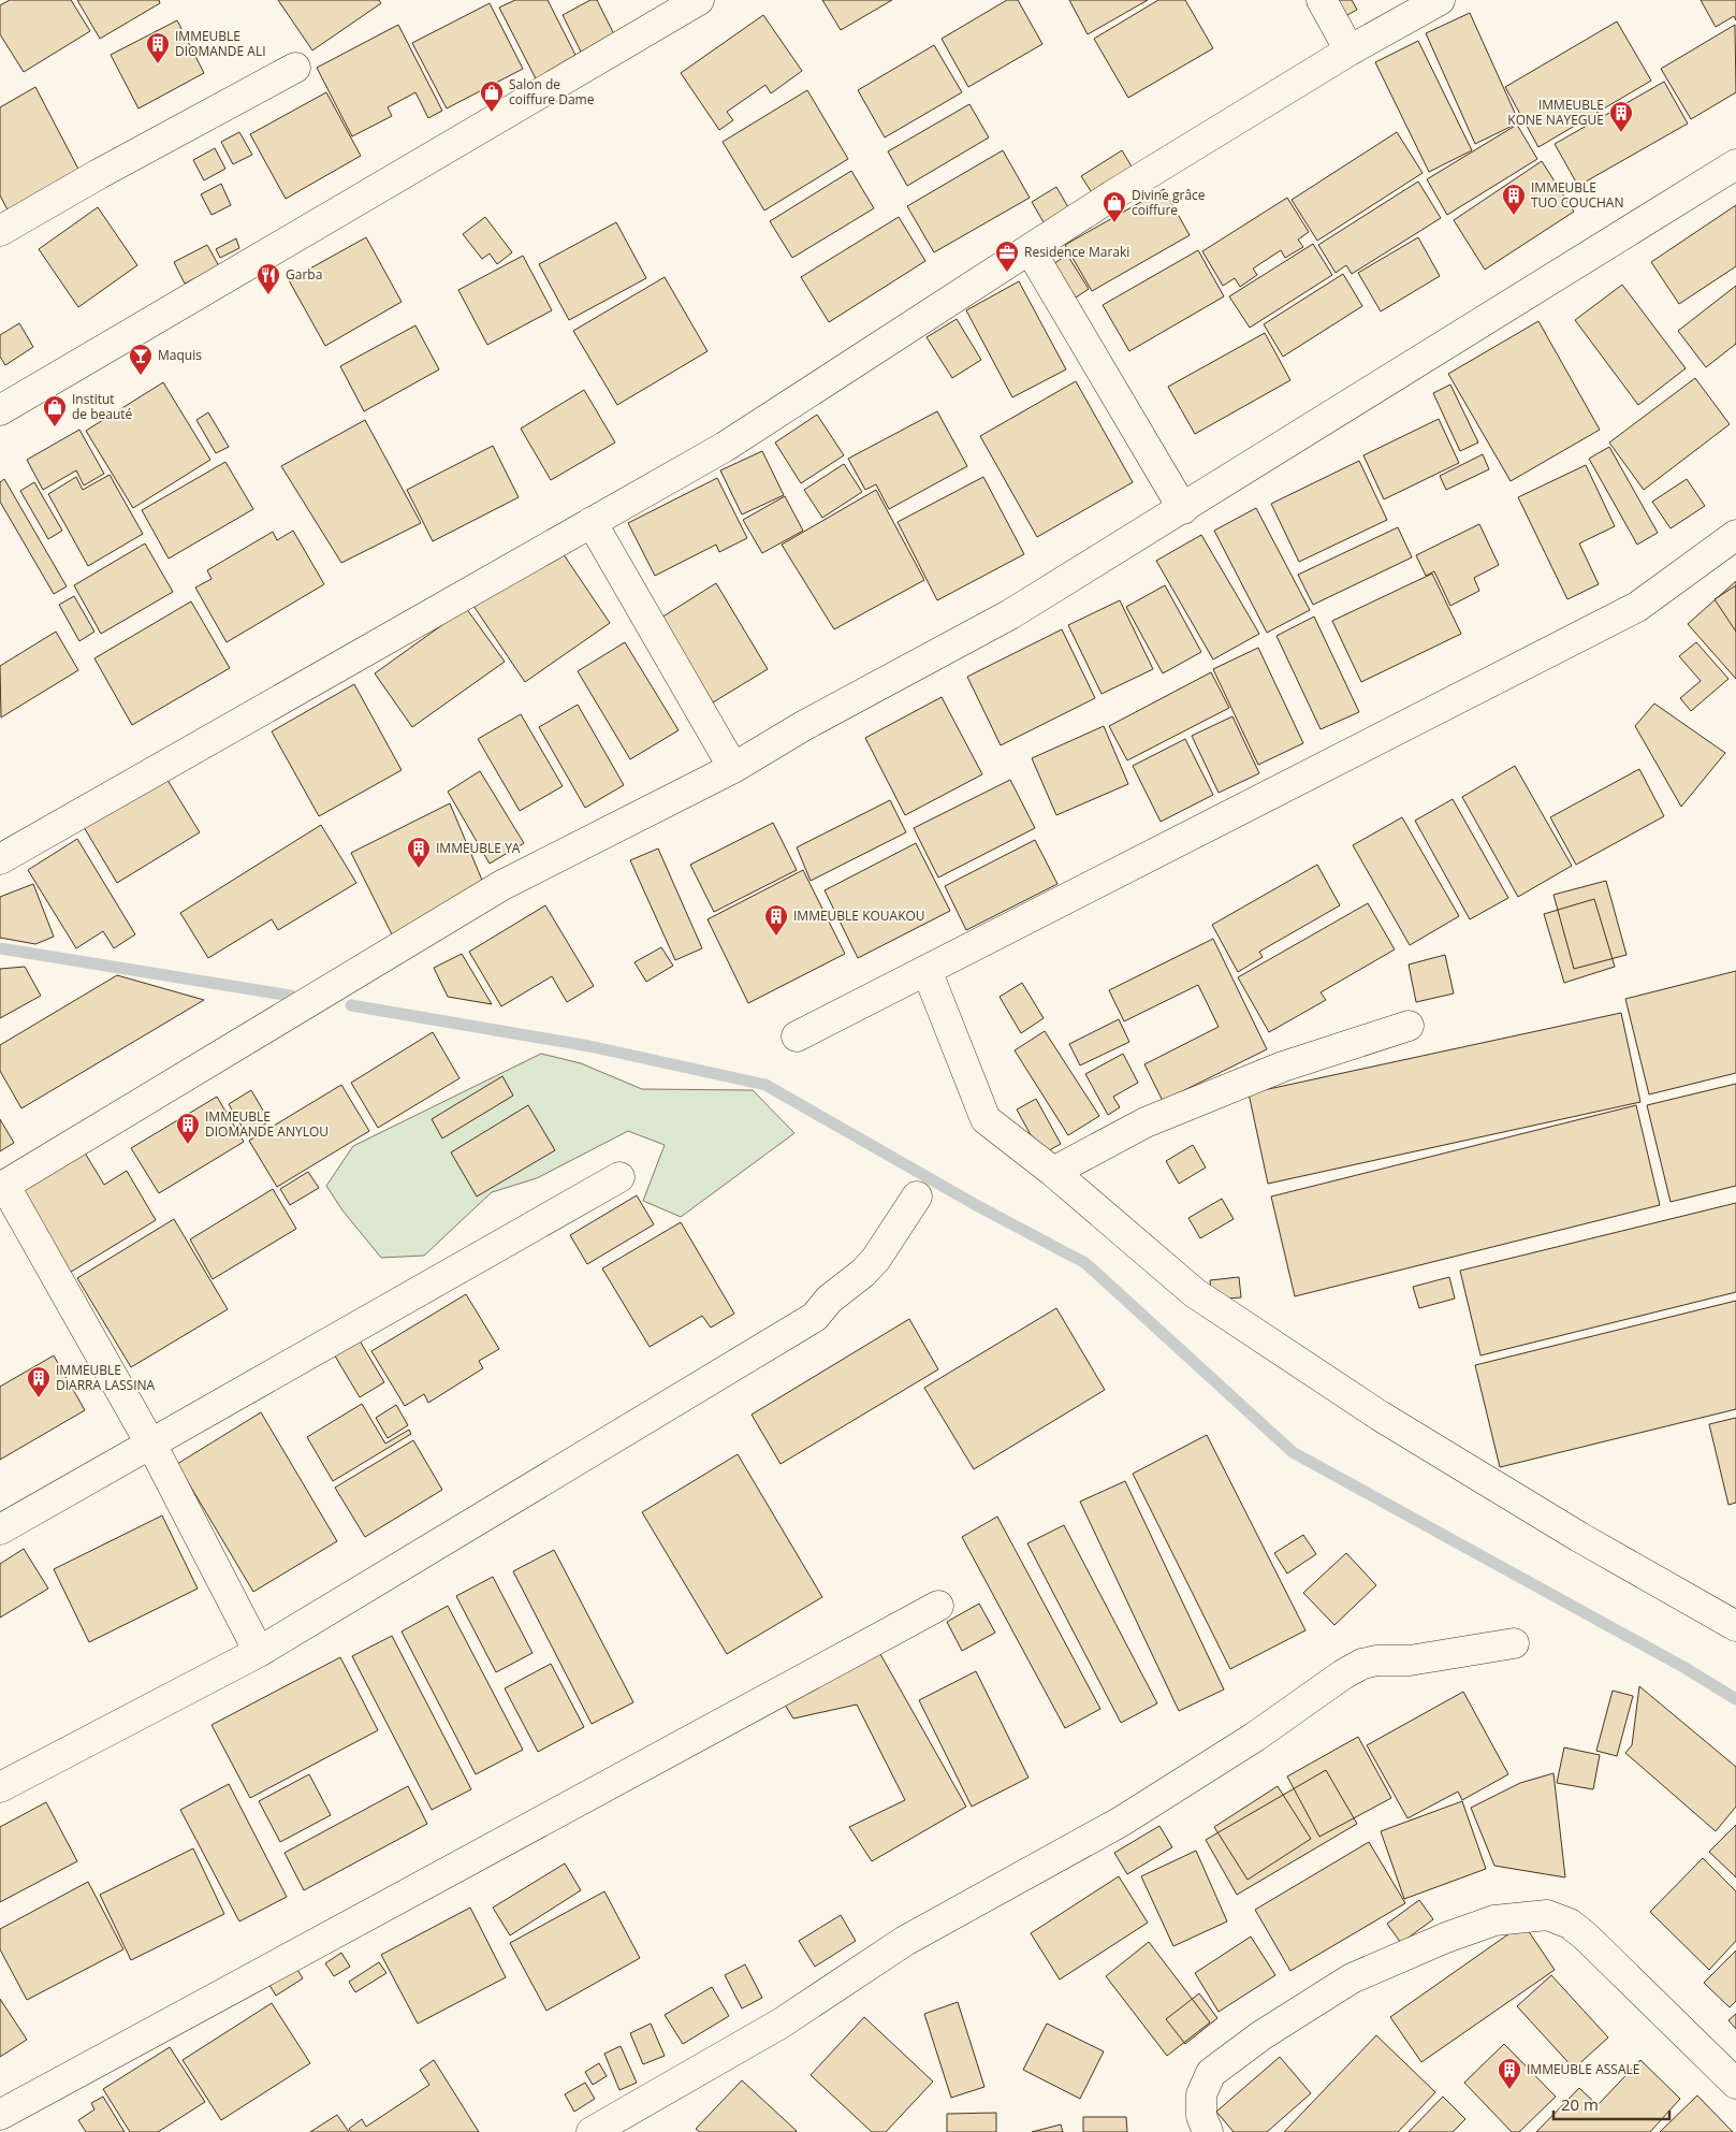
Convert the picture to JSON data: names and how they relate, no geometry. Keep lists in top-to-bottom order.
{
  "places": {
    "building": [
      "IMMEUBLE DIOMANDE ALI",
      "IMMEUBLE KONE NAYEGUE",
      "IMMEUBLE TUO COUCHAN",
      "IMMEUBLE YA",
      "IMMEUBLE KOUAKOU",
      "IMMEUBLE DIOMANDE ANYLOU",
      "IMMEUBLE DIARRA LASSINA",
      "IMMEUBLE ASSALE"
    ],
    "shop": ["Salon de coiffure Dame", "Divine grâce coiffure", "Institut de beauté"],
    "office": ["Residence Maraki"],
    "restaurant": ["Garba"],
    "bar": ["Maquis"]
  },
  "scale_bar": "20 m"
}
